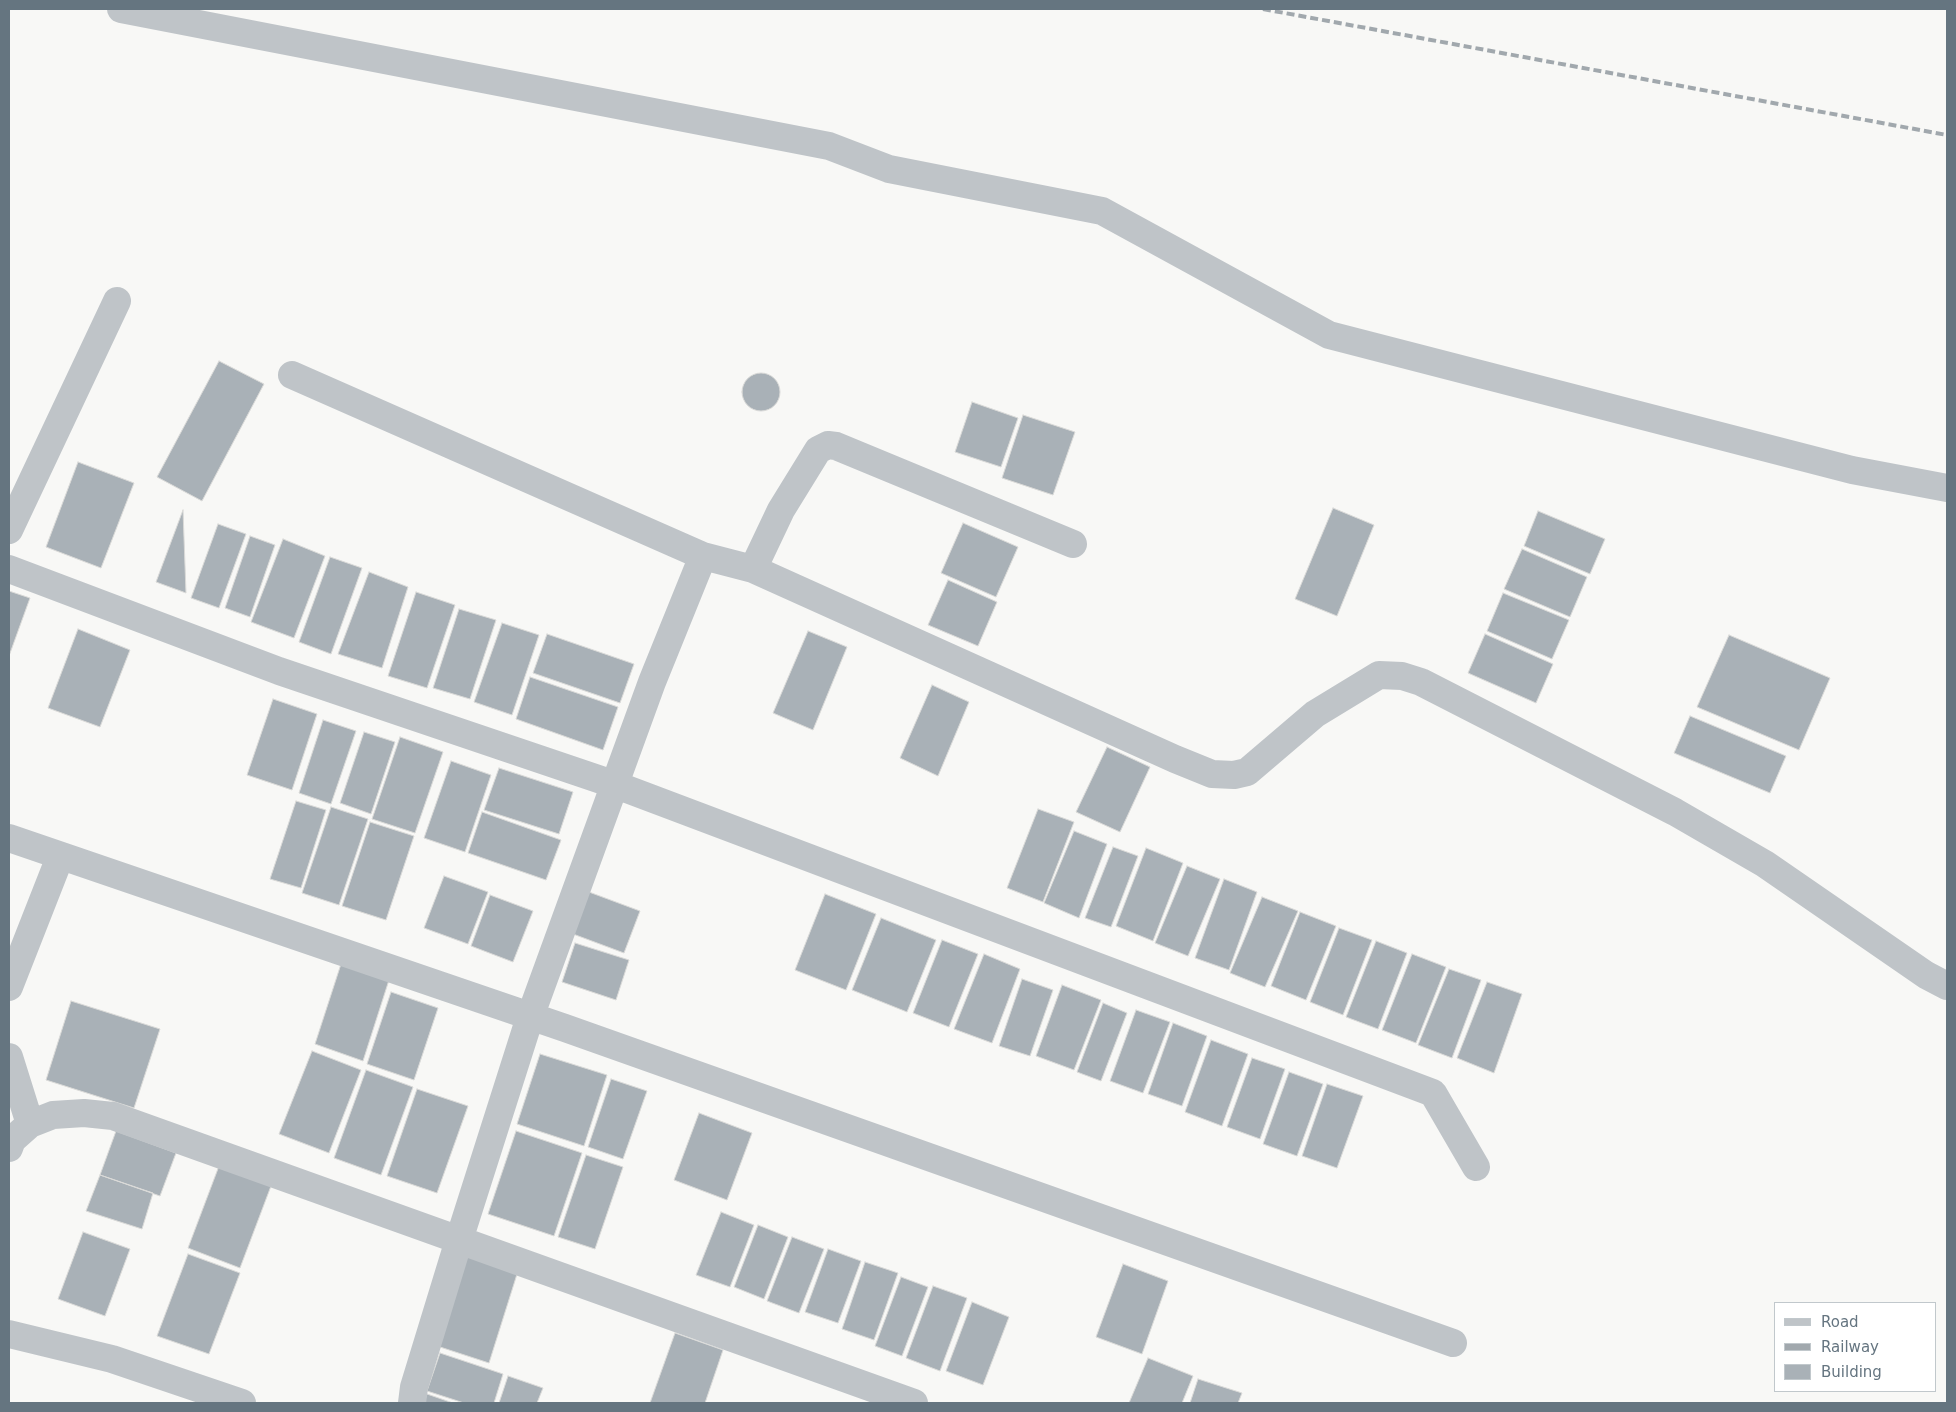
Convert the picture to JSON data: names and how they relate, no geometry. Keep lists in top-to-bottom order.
{
  "legend": ["Road", "Railway", "Building"]
}
